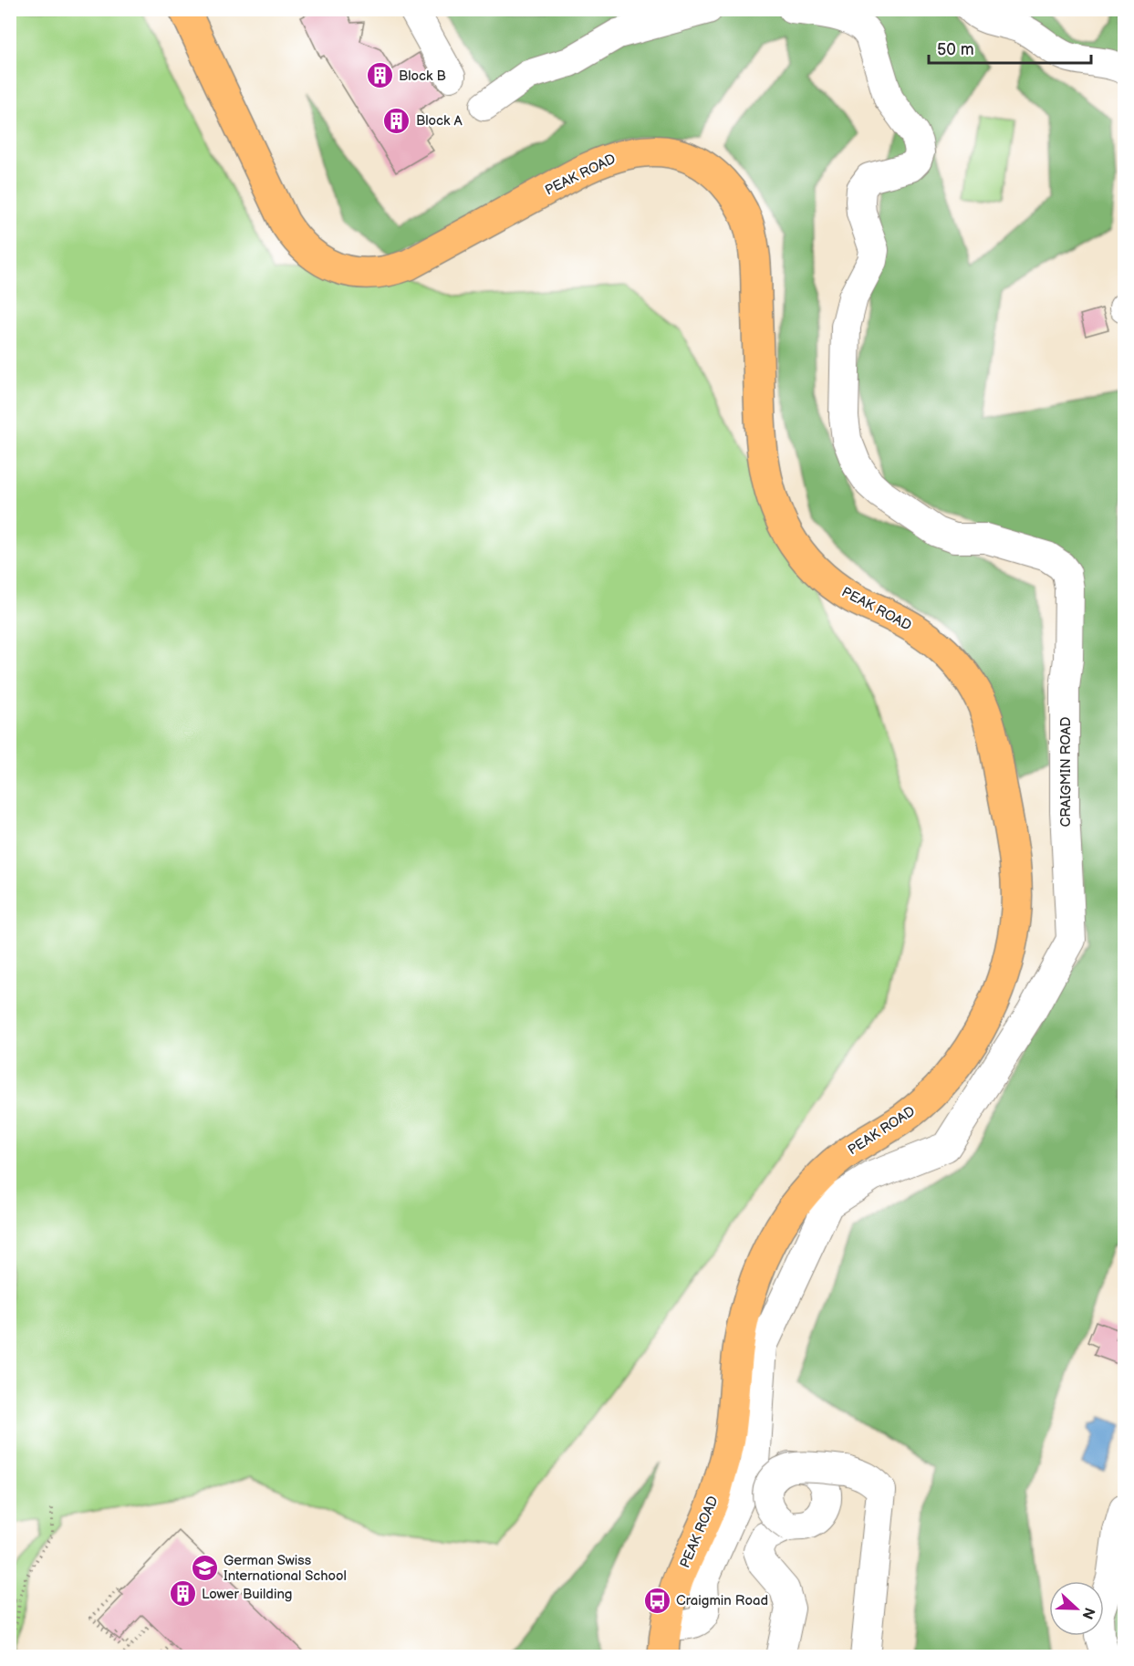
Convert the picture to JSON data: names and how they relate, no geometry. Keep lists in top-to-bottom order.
{
  "streets": {
    "main road": ["PEAK ROAD"],
    "street": ["CRAIGMIN ROAD"]
  },
  "crossings": [
    ["PEAK ROAD", "CRAIGMIN ROAD"]
  ],
  "places": {
    "building": ["Block B", "Block A", "Lower Building"],
    "school or university": ["German Swiss International School"],
    "bus stop": ["Craigmin Road"]
  },
  "scale_bar": "50 m",
  "north": "right"
}
